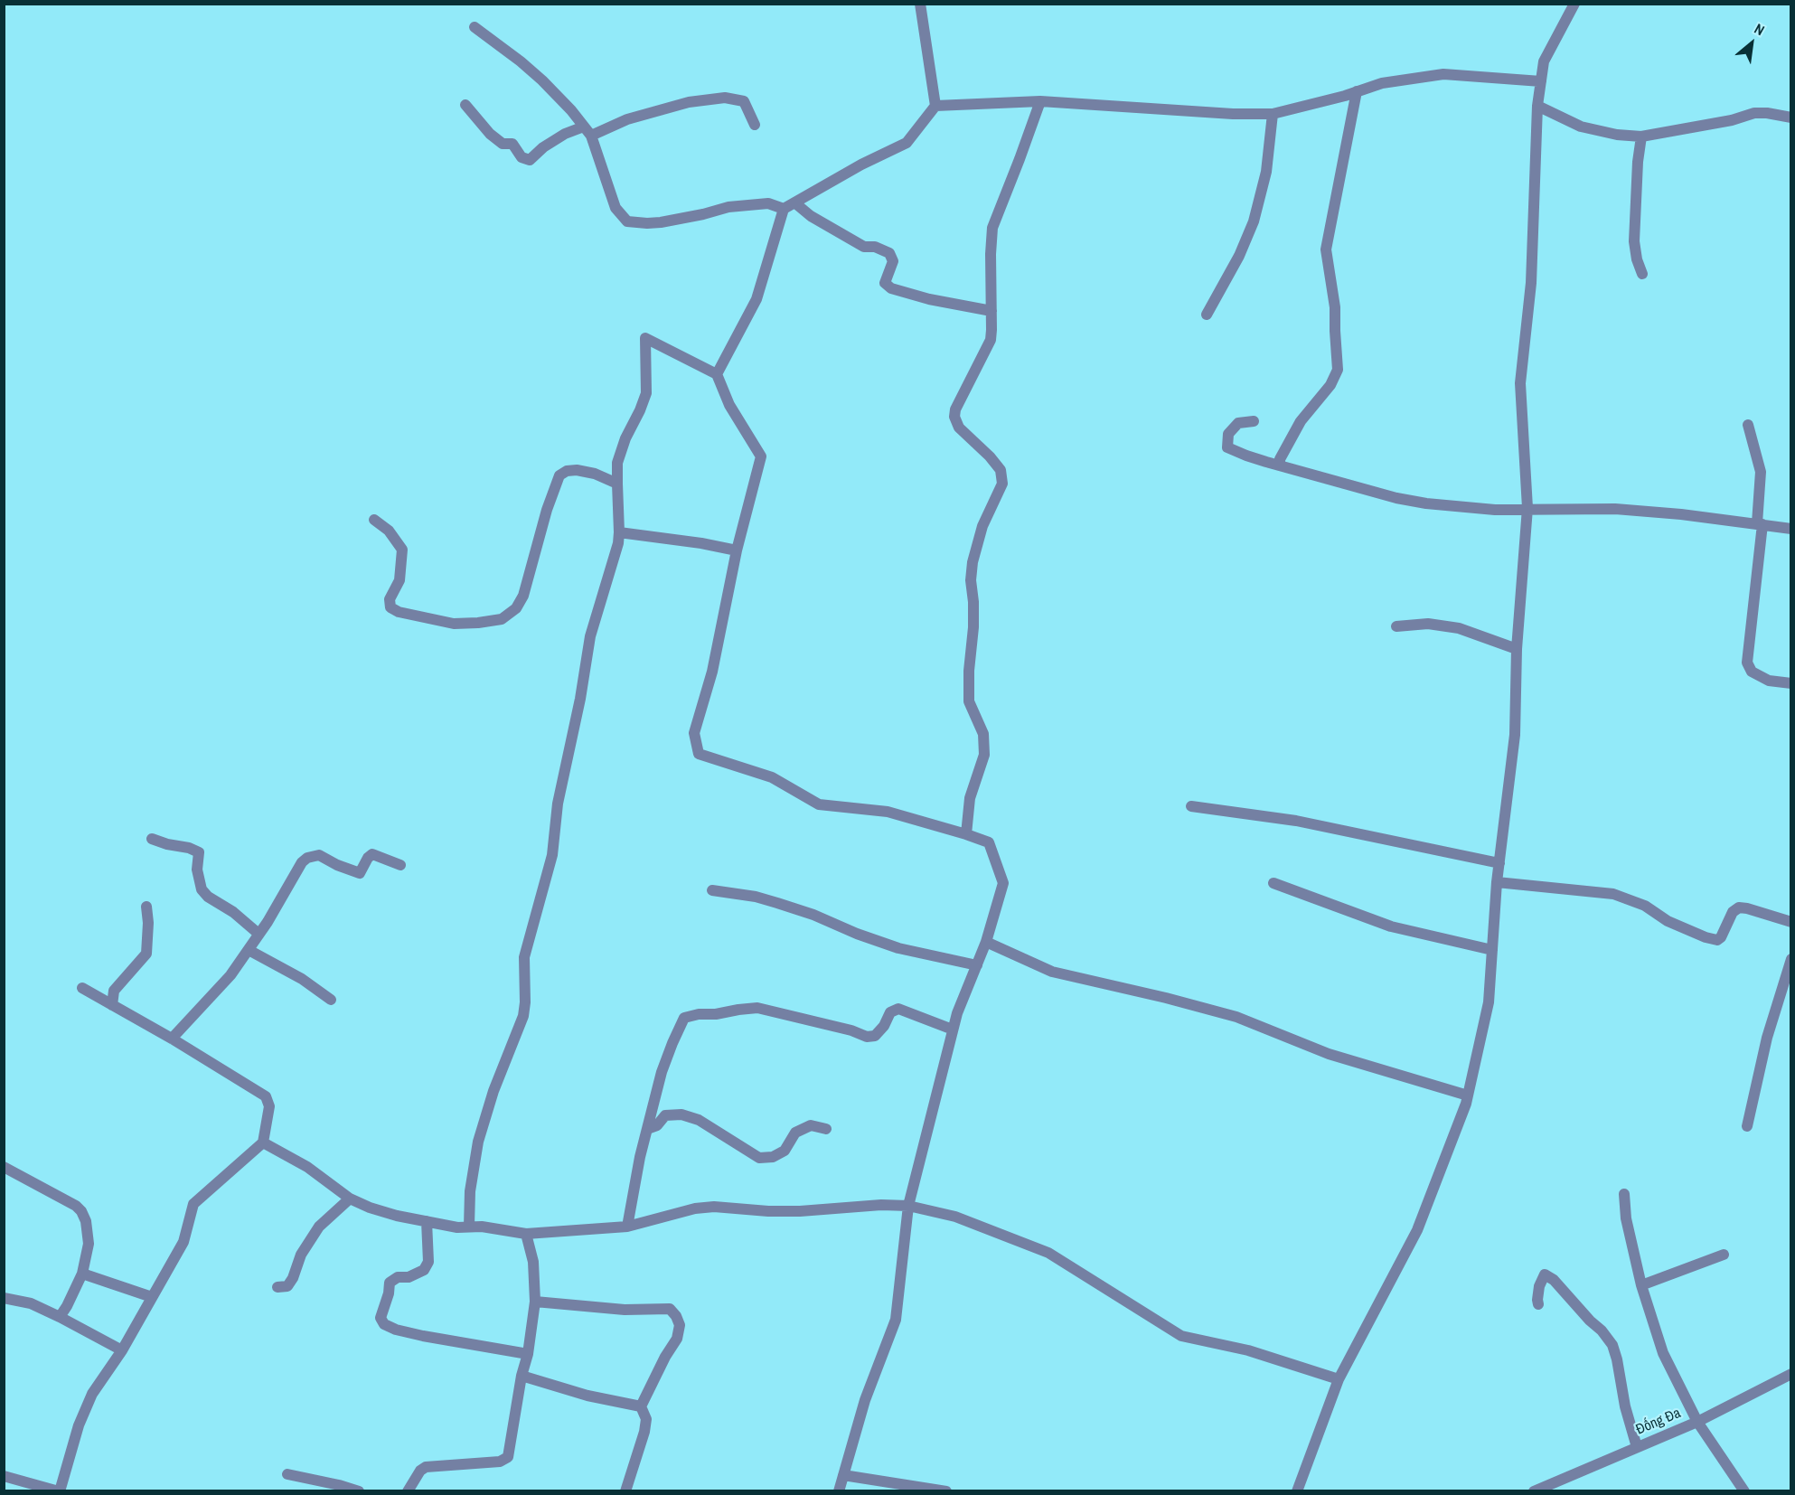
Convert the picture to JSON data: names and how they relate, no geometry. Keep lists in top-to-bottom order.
{
  "streets": {
    "street": ["Đống Đa"]
  },
  "north": "top right"
}
